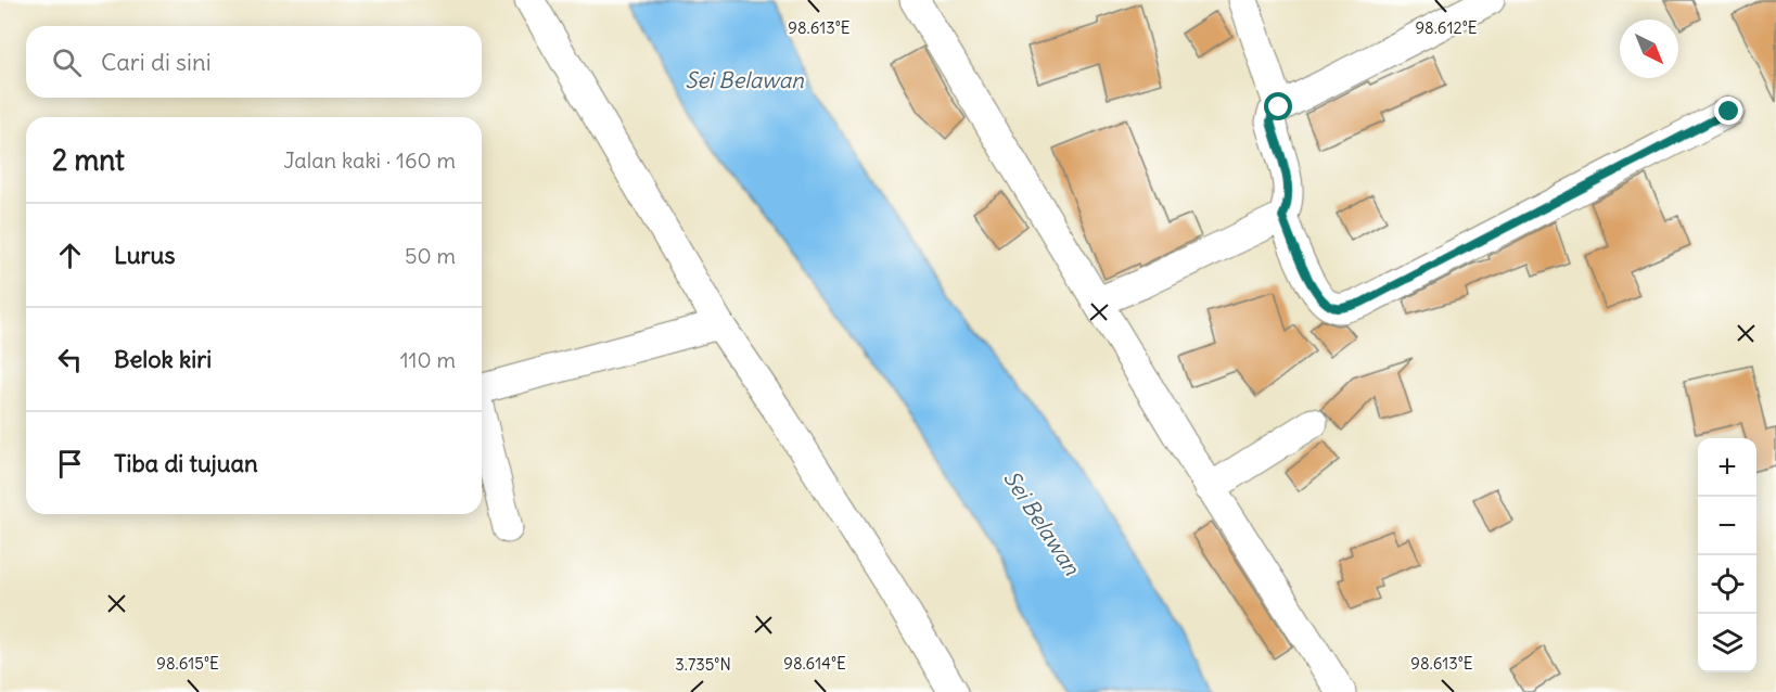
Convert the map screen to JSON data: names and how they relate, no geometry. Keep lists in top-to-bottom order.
{
  "water": ["Sei Belawan"],
  "north": "bottom right",
  "page": {
    "search": "Cari di sini",
    "heading": ["2 mnt", "Jalan kaki · 160 m"],
    "list": [
      ["Lurus", "50 m"],
      ["Belok kiri", "110 m"],
      "Tiba di tujuan"
    ],
    "map_buttons": ["+", "−"]
  },
  "coordinates": [
    "98.612°E",
    "98.613°E",
    "98.615°E",
    "98.614°E",
    "3.735°N"
  ]
}
